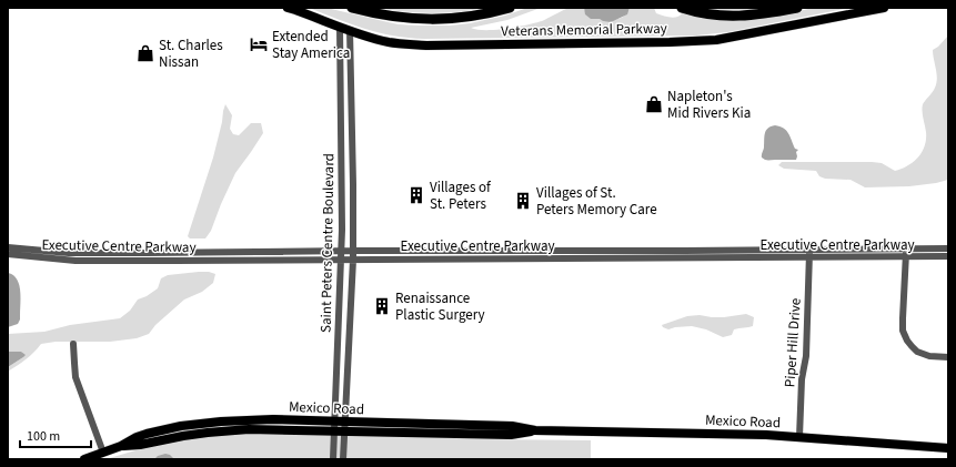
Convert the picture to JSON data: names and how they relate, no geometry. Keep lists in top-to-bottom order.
{
  "streets": {
    "main road": ["Veterans Memorial Parkway", "Mexico Road"],
    "street": ["Saint Peters Centre Boulevard", "Executive Centre Parkway", "Piper Hill Drive"]
  },
  "crossings": [
    ["Veterans Memorial Parkway", "Saint Peters Centre Boulevard"],
    ["Saint Peters Centre Boulevard", "Executive Centre Parkway"],
    ["Saint Peters Centre Boulevard", "Mexico Road"],
    ["Executive Centre Parkway", "Piper Hill Drive"],
    ["Piper Hill Drive", "Mexico Road"]
  ],
  "places": {
    "hotel": ["Extended Stay America"],
    "shop": ["St. Charles Nissan", "Napleton's Mid Rivers Kia"],
    "building": ["Villages of St. Peters", "Villages of St. Peters Memory Care", "Renaissance Plastic Surgery"]
  },
  "scale_bar": "100 m"
}
